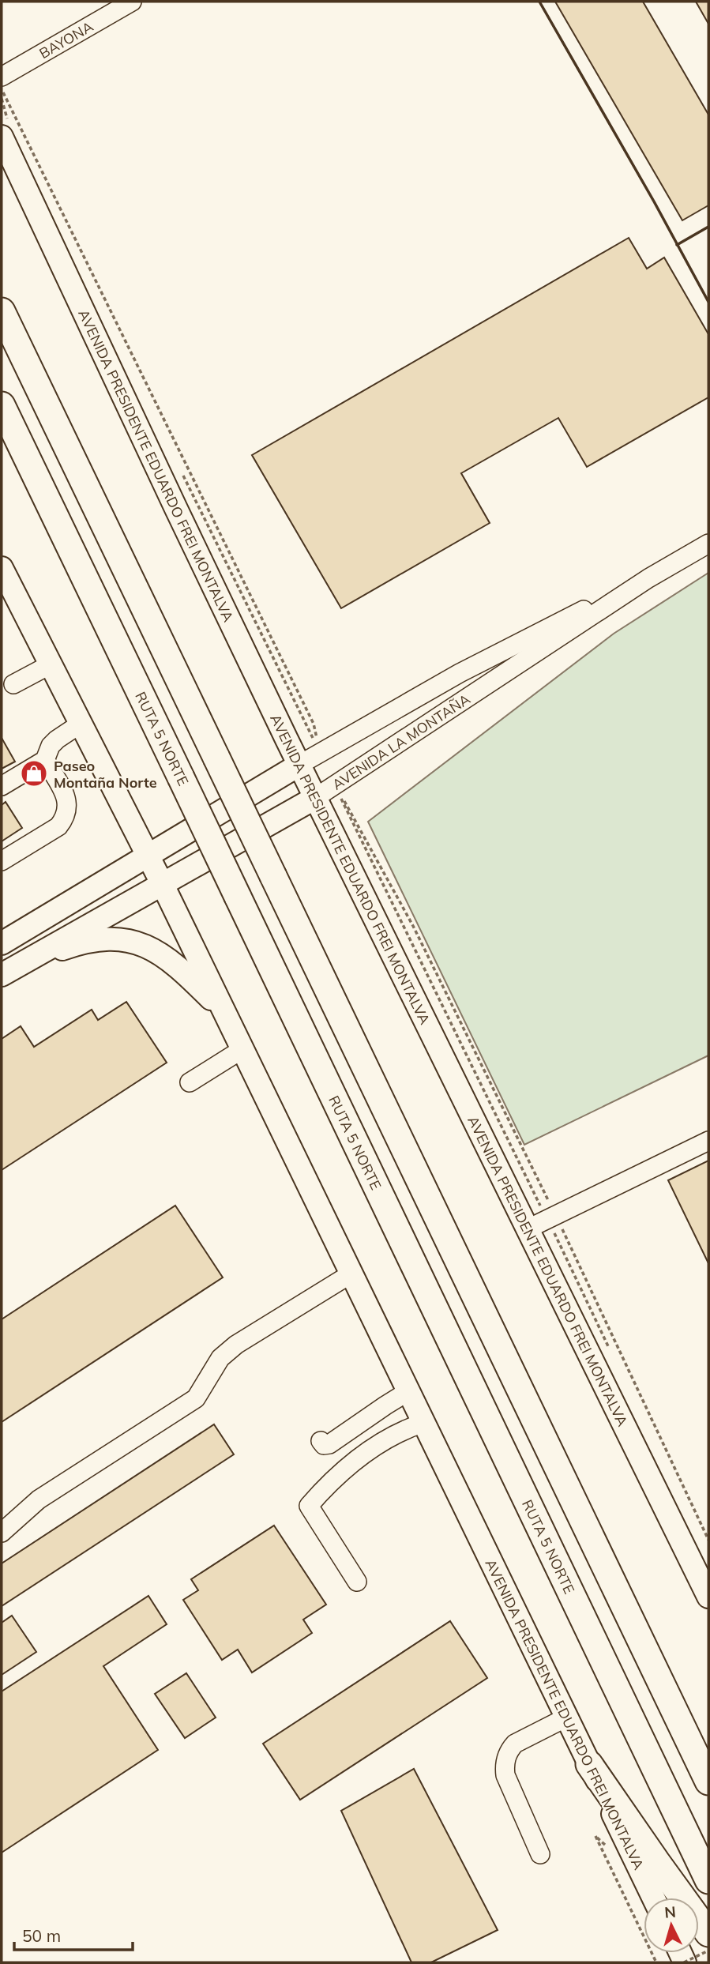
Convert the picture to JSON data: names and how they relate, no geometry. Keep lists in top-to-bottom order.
{
  "streets": {
    "highway": ["RUTA 5 NORTE"],
    "main road": ["AVENIDA PRESIDENTE EDUARDO FREI MONTALVA", "AVENIDA LA MONTAÑA"],
    "street": ["BAYONA"]
  },
  "crossings": [
    ["AVENIDA PRESIDENTE EDUARDO FREI MONTALVA", "AVENIDA LA MONTAÑA"]
  ],
  "places": {
    "shop": ["Paseo Montaña Norte"]
  },
  "scale_bar": "50 m",
  "north": "top"
}
